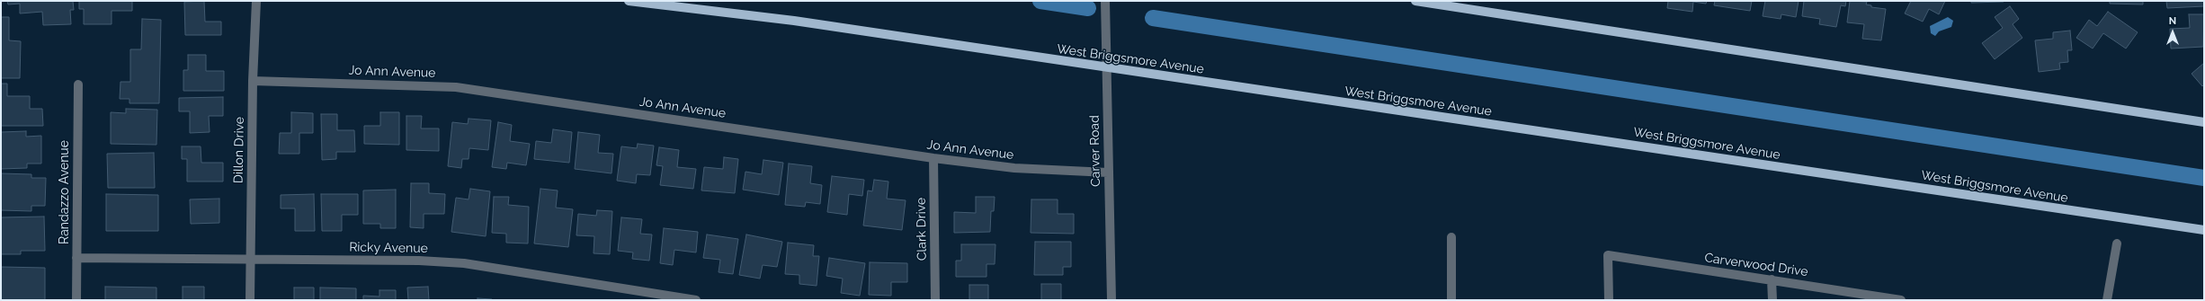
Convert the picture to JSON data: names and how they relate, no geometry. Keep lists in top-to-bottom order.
{
  "streets": {
    "main road": ["West Briggsmore Avenue"],
    "street": [
      "Jo Ann Avenue",
      "Dillon Drive",
      "Carver Road",
      "Randazzo Avenue",
      "Clark Drive",
      "Ricky Avenue",
      "Carverwood Drive"
    ]
  },
  "crossings": [
    ["West Briggsmore Avenue", "Carver Road"],
    ["Jo Ann Avenue", "Dillon Drive"],
    ["Jo Ann Avenue", "Carver Road"],
    ["Jo Ann Avenue", "Clark Drive"],
    ["Dillon Drive", "Ricky Avenue"],
    ["Randazzo Avenue", "Ricky Avenue"]
  ],
  "north": "top"
}
